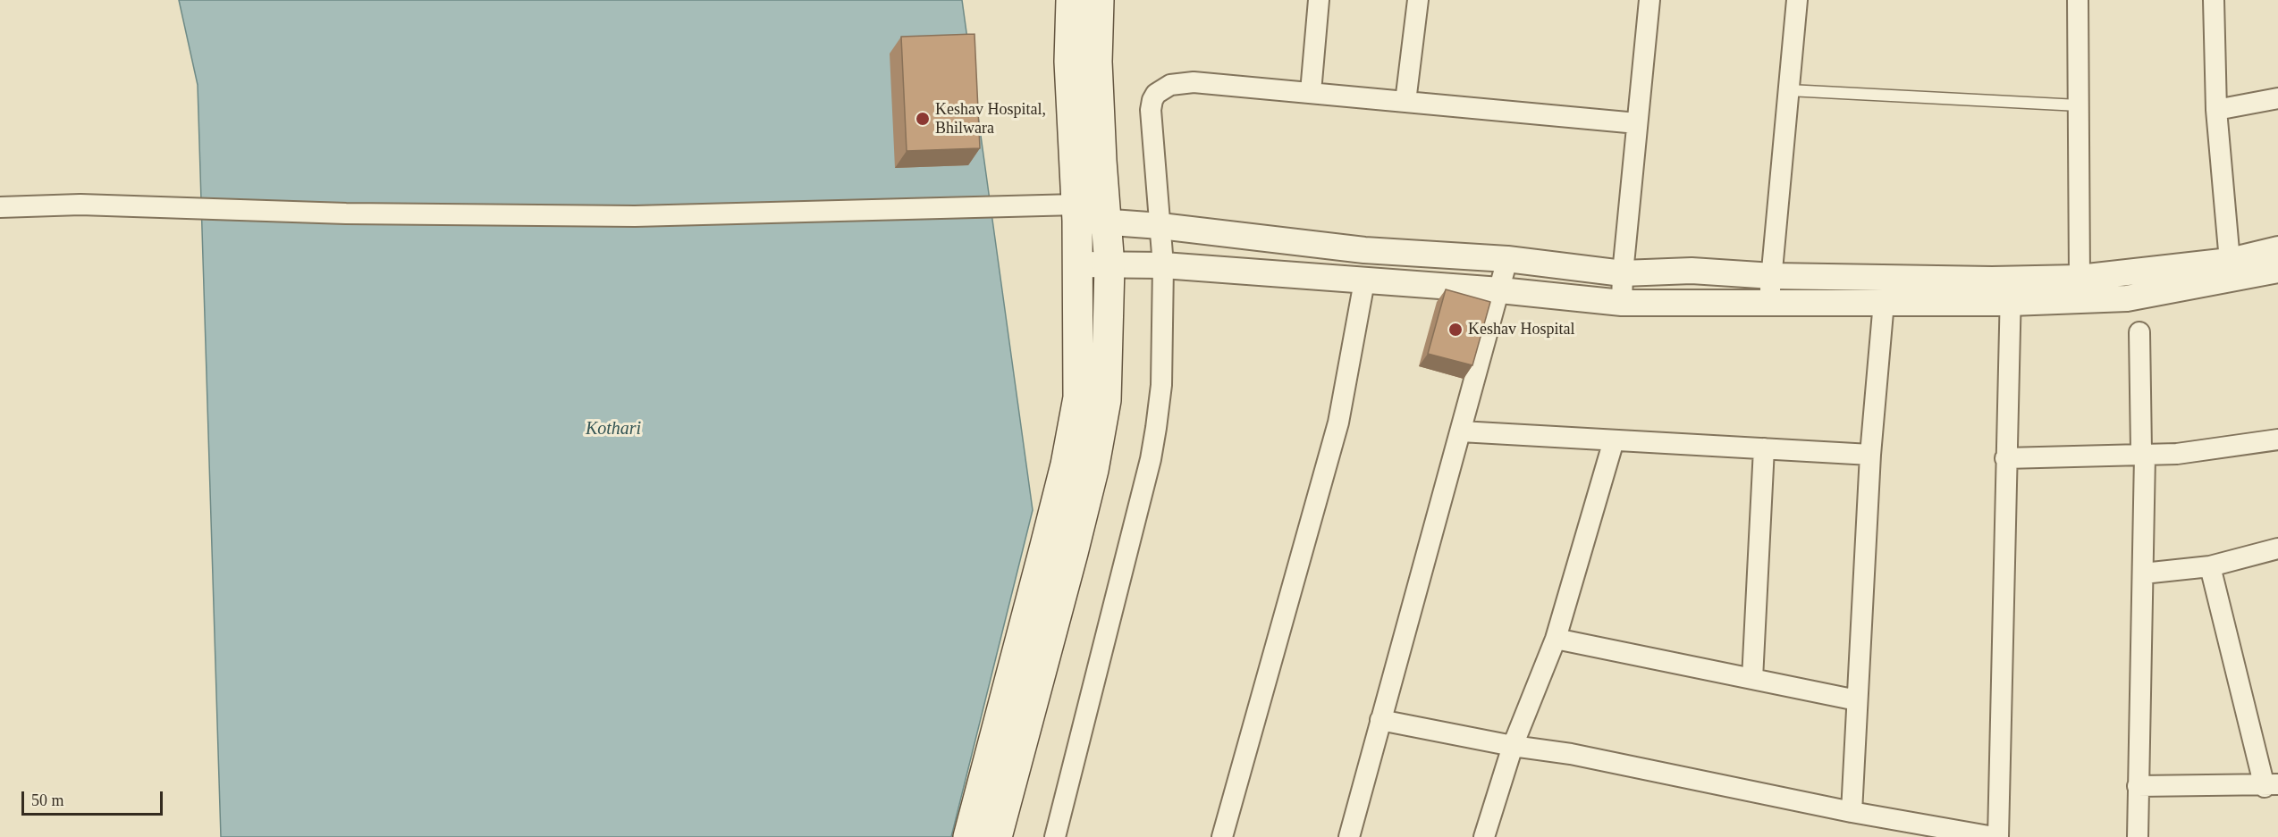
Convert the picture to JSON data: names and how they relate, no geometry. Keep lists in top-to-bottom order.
{
  "water": ["Kothari"],
  "places": ["Keshav Hospital, Bhilwara", "Keshav Hospital"],
  "scale_bar": "50 m"
}
